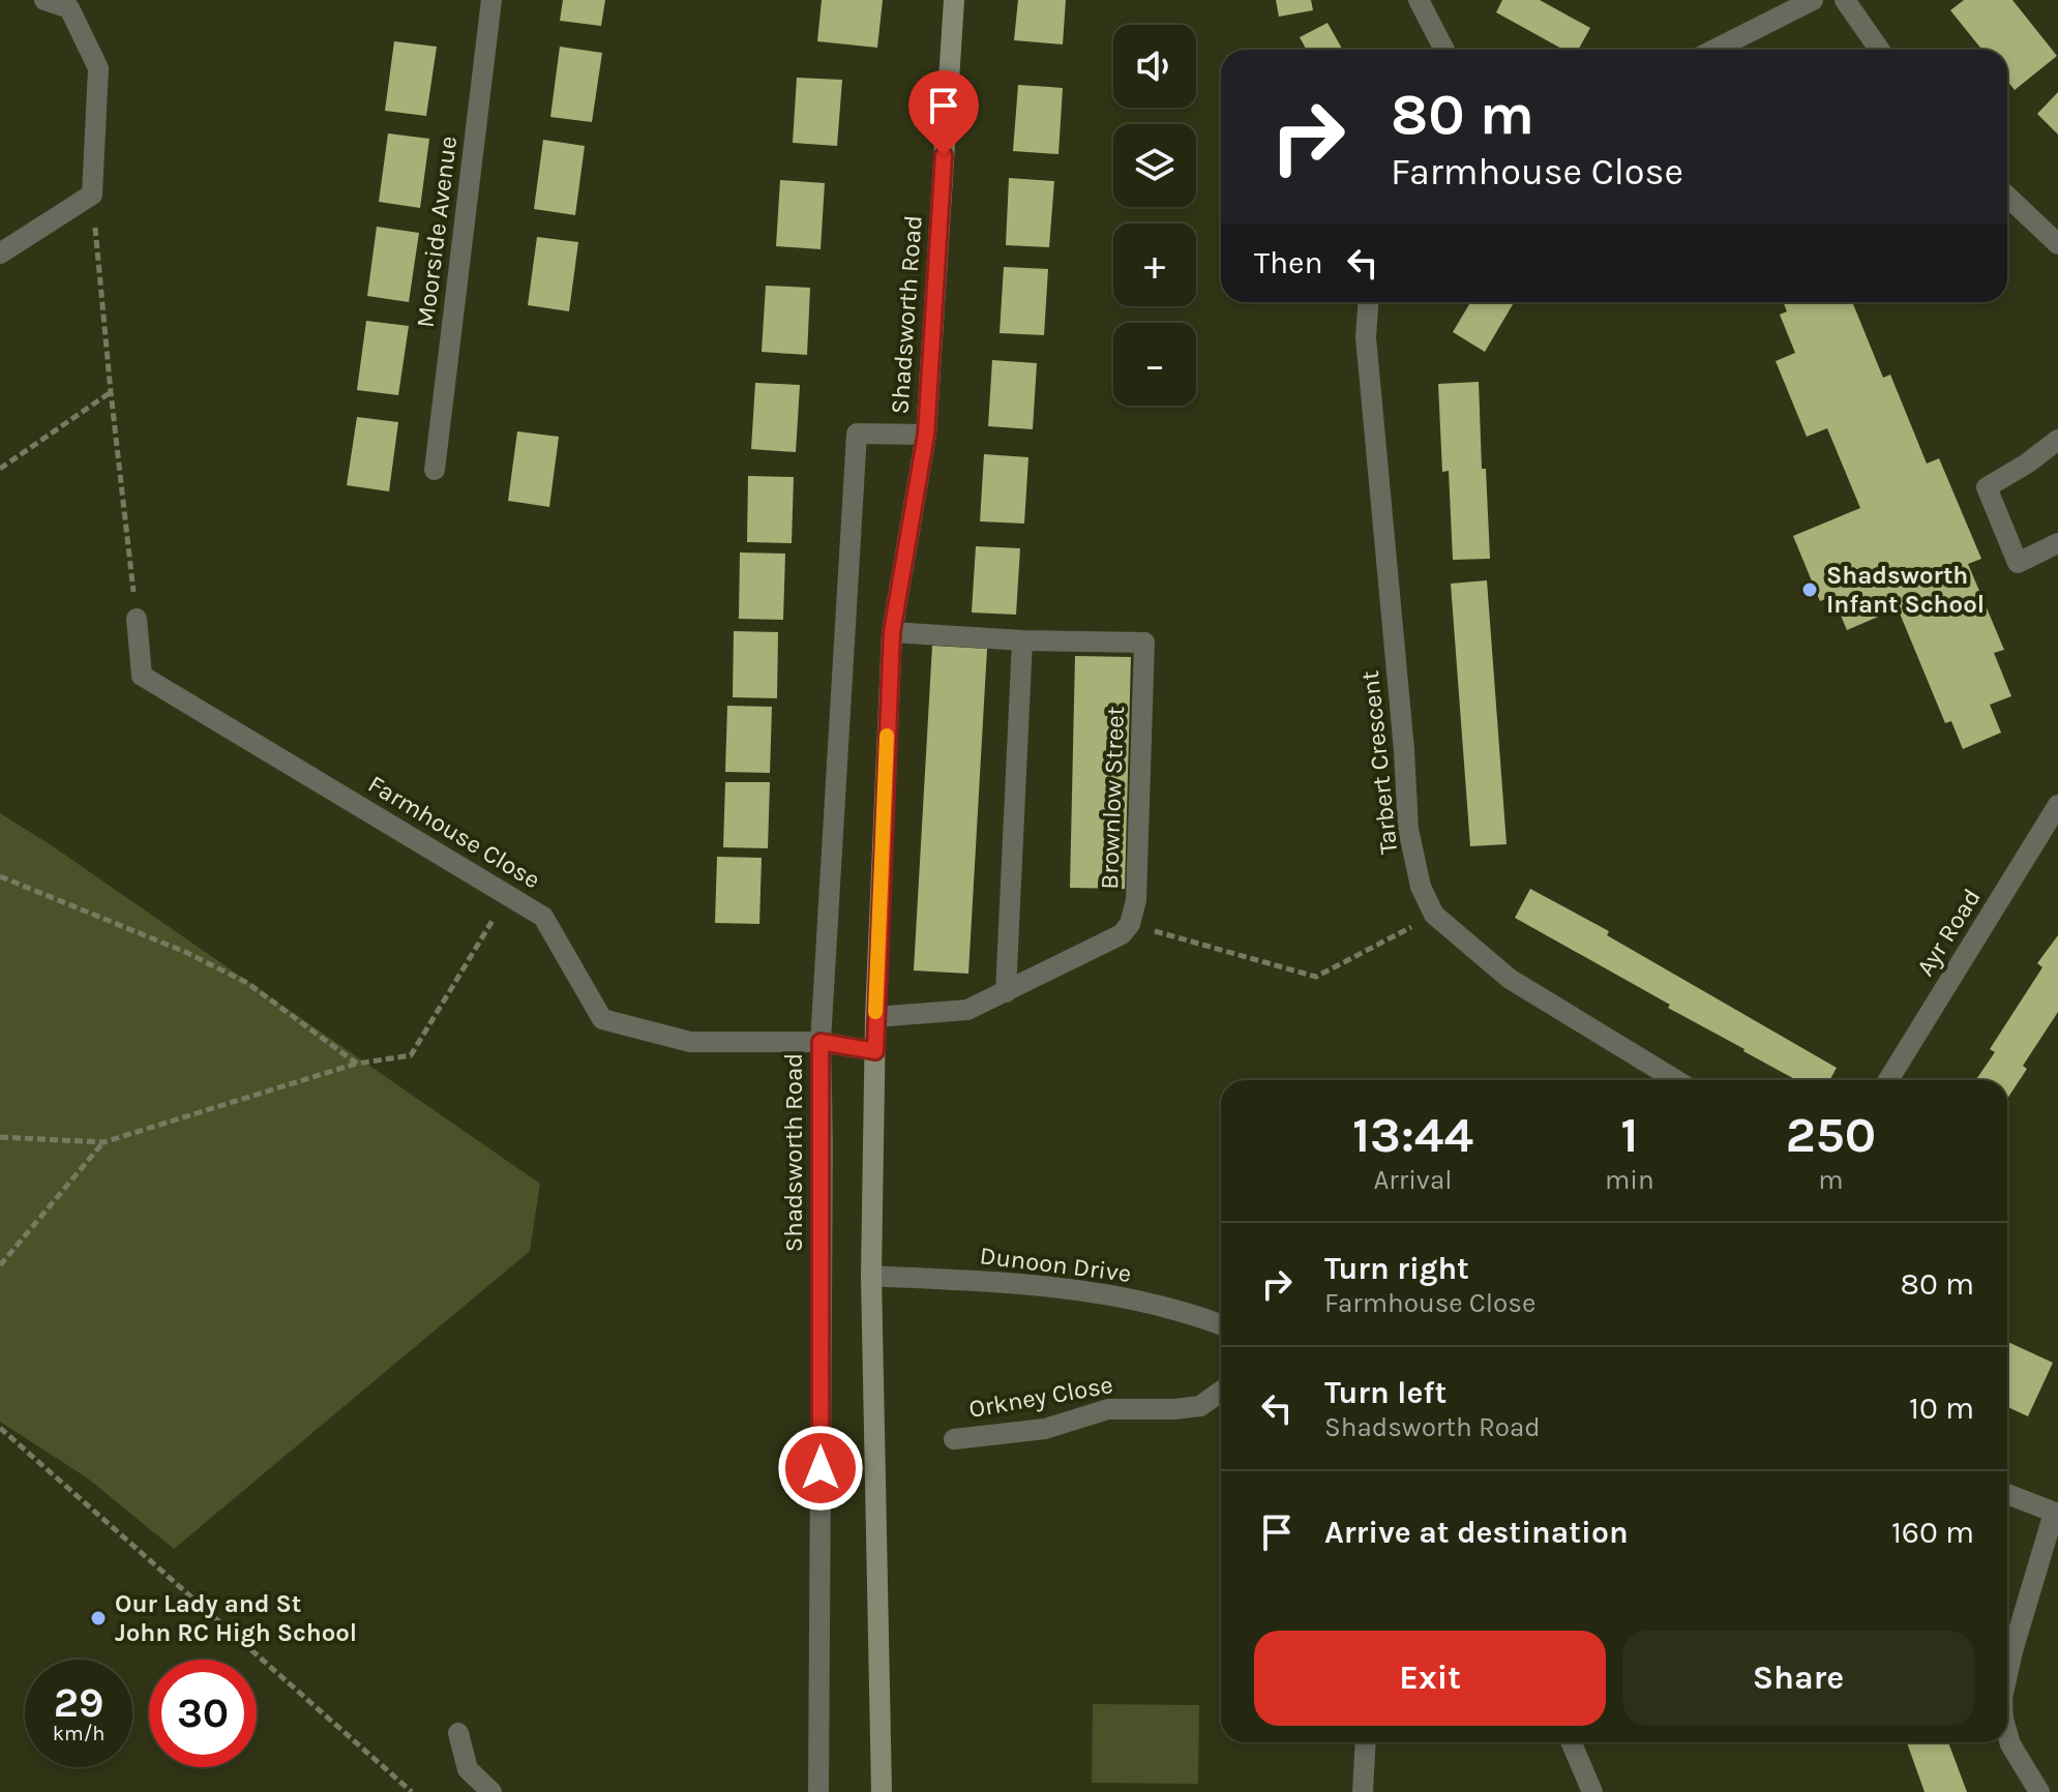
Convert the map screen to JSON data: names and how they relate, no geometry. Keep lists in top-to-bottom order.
{
  "streets": {
    "main road": ["Shadsworth Road"],
    "street": [
      "Moorside Avenue",
      "Tarbert Crescent",
      "Brownlow Street",
      "Farmhouse Close",
      "Ayr Road",
      "Dunoon Drive",
      "Orkney Close"
    ]
  },
  "crossings": [
    ["Shadsworth Road", "Brownlow Street"],
    ["Shadsworth Road", "Farmhouse Close"],
    ["Shadsworth Road", "Dunoon Drive"]
  ],
  "places": ["Shadsworth Infant School", "Our Lady and St John RC High School"],
  "page": {
    "map_buttons": ["+", "−"],
    "turn": ["80 m", "Farmhouse Close"],
    "then": "Then",
    "eta": [
      "13:44",
      "Arrival",
      "1",
      "min",
      "250",
      "m"
    ],
    "list": [
      {
        "name": "Turn right",
        "note": "Farmhouse Close",
        "value": "80 m"
      },
      {
        "name": "Turn left",
        "note": "Shadsworth Road",
        "value": "10 m"
      },
      {
        "name": "Arrive at destination",
        "value": "160 m"
      }
    ],
    "buttons": ["Exit", "Share"],
    "speed": "29 km/h",
    "limit": "30"
  }
}
